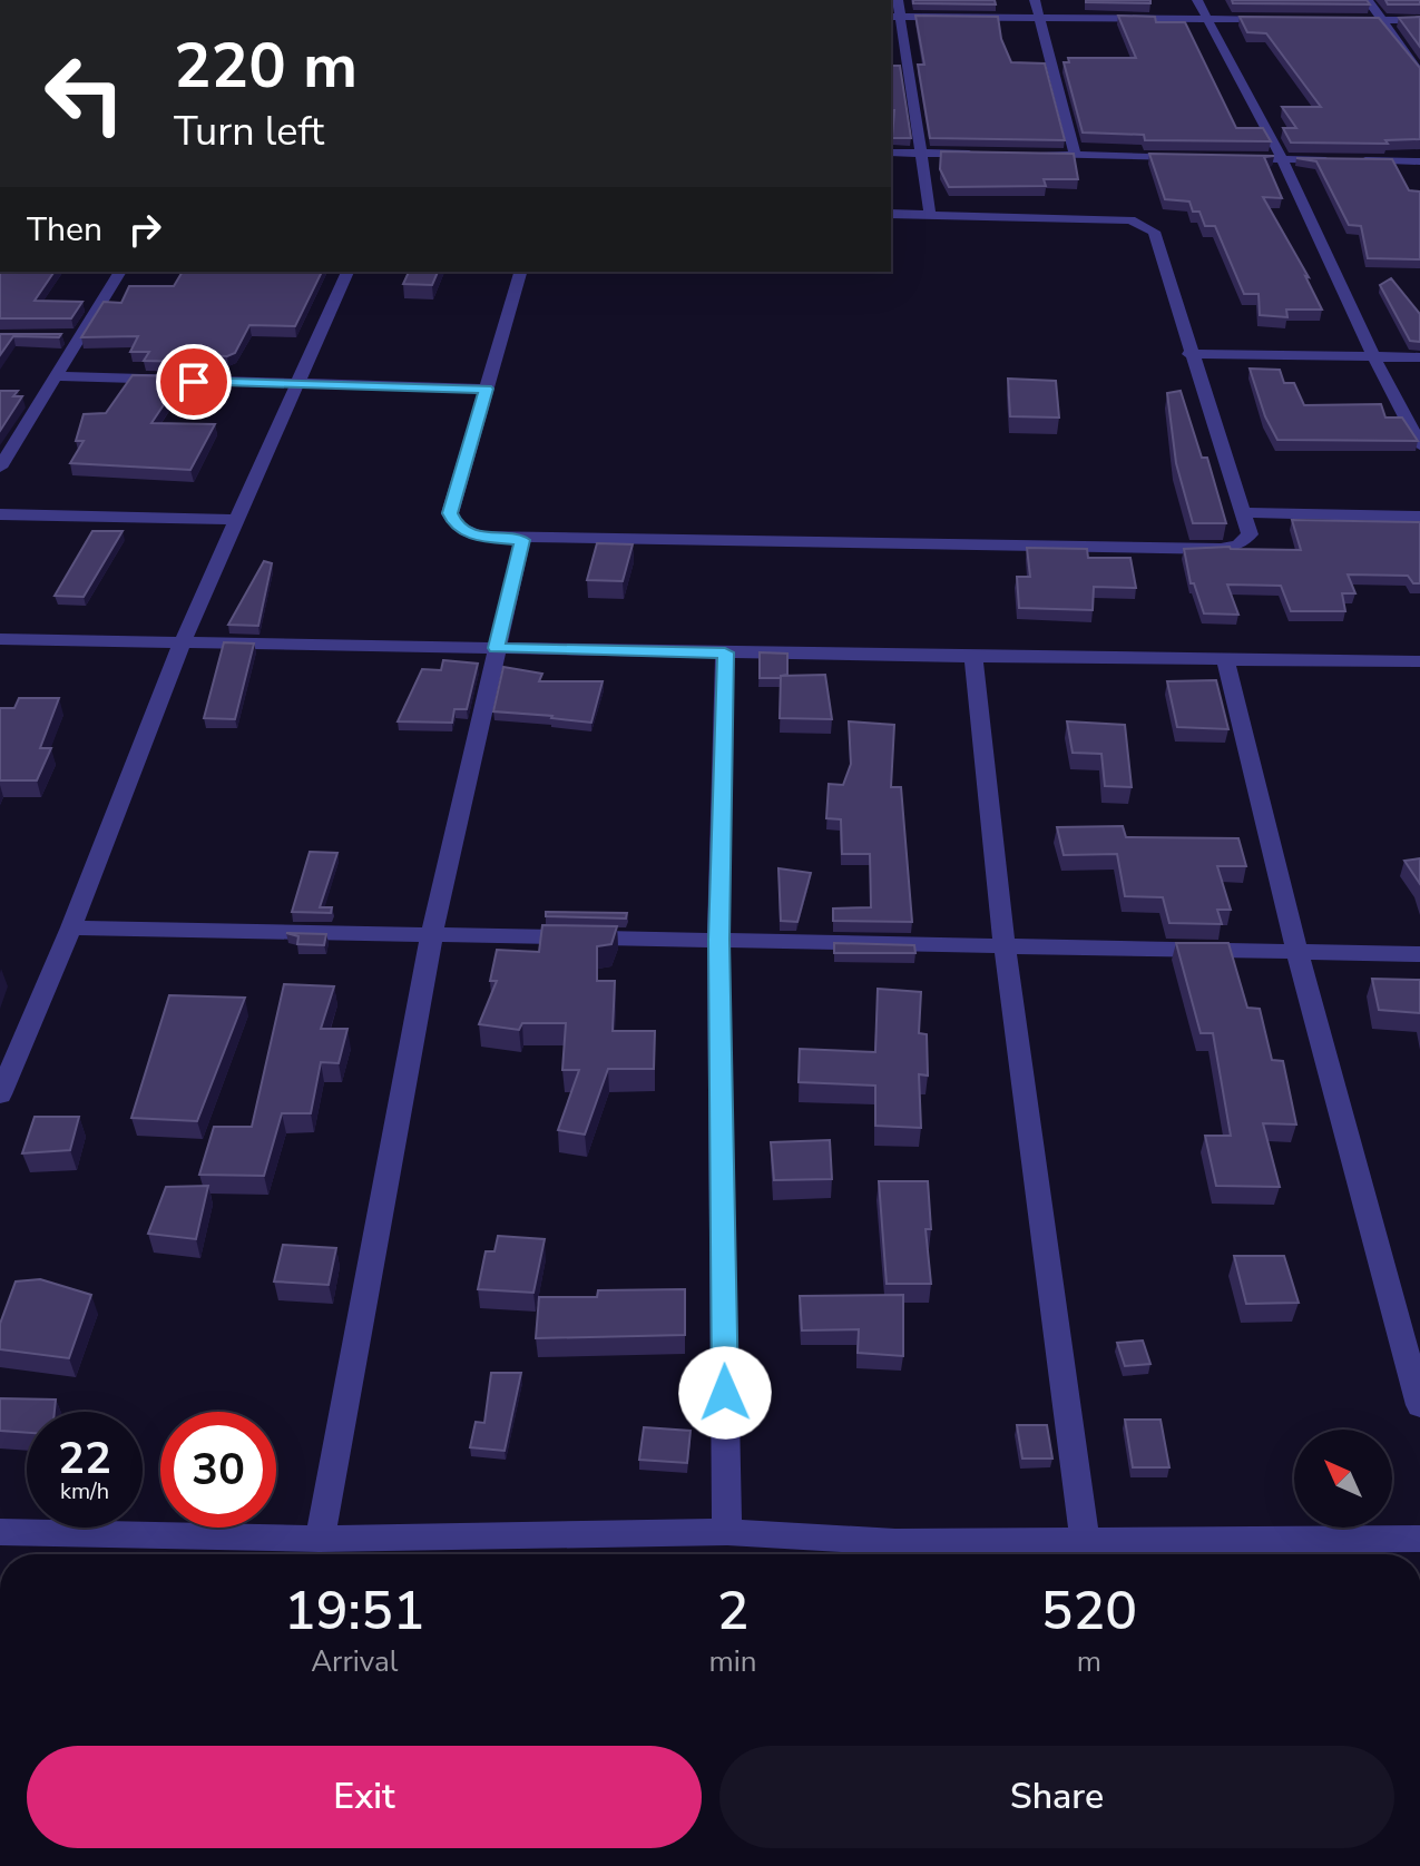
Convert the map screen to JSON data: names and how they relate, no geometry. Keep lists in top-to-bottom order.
{
  "north": "top left",
  "page": {
    "turn": ["220 m", "Turn left"],
    "then": "Then",
    "speed": "22 km/h",
    "limit": "30",
    "eta": [
      "19:51",
      "Arrival",
      "2",
      "min",
      "520",
      "m"
    ],
    "buttons": ["Exit", "Share"]
  }
}
